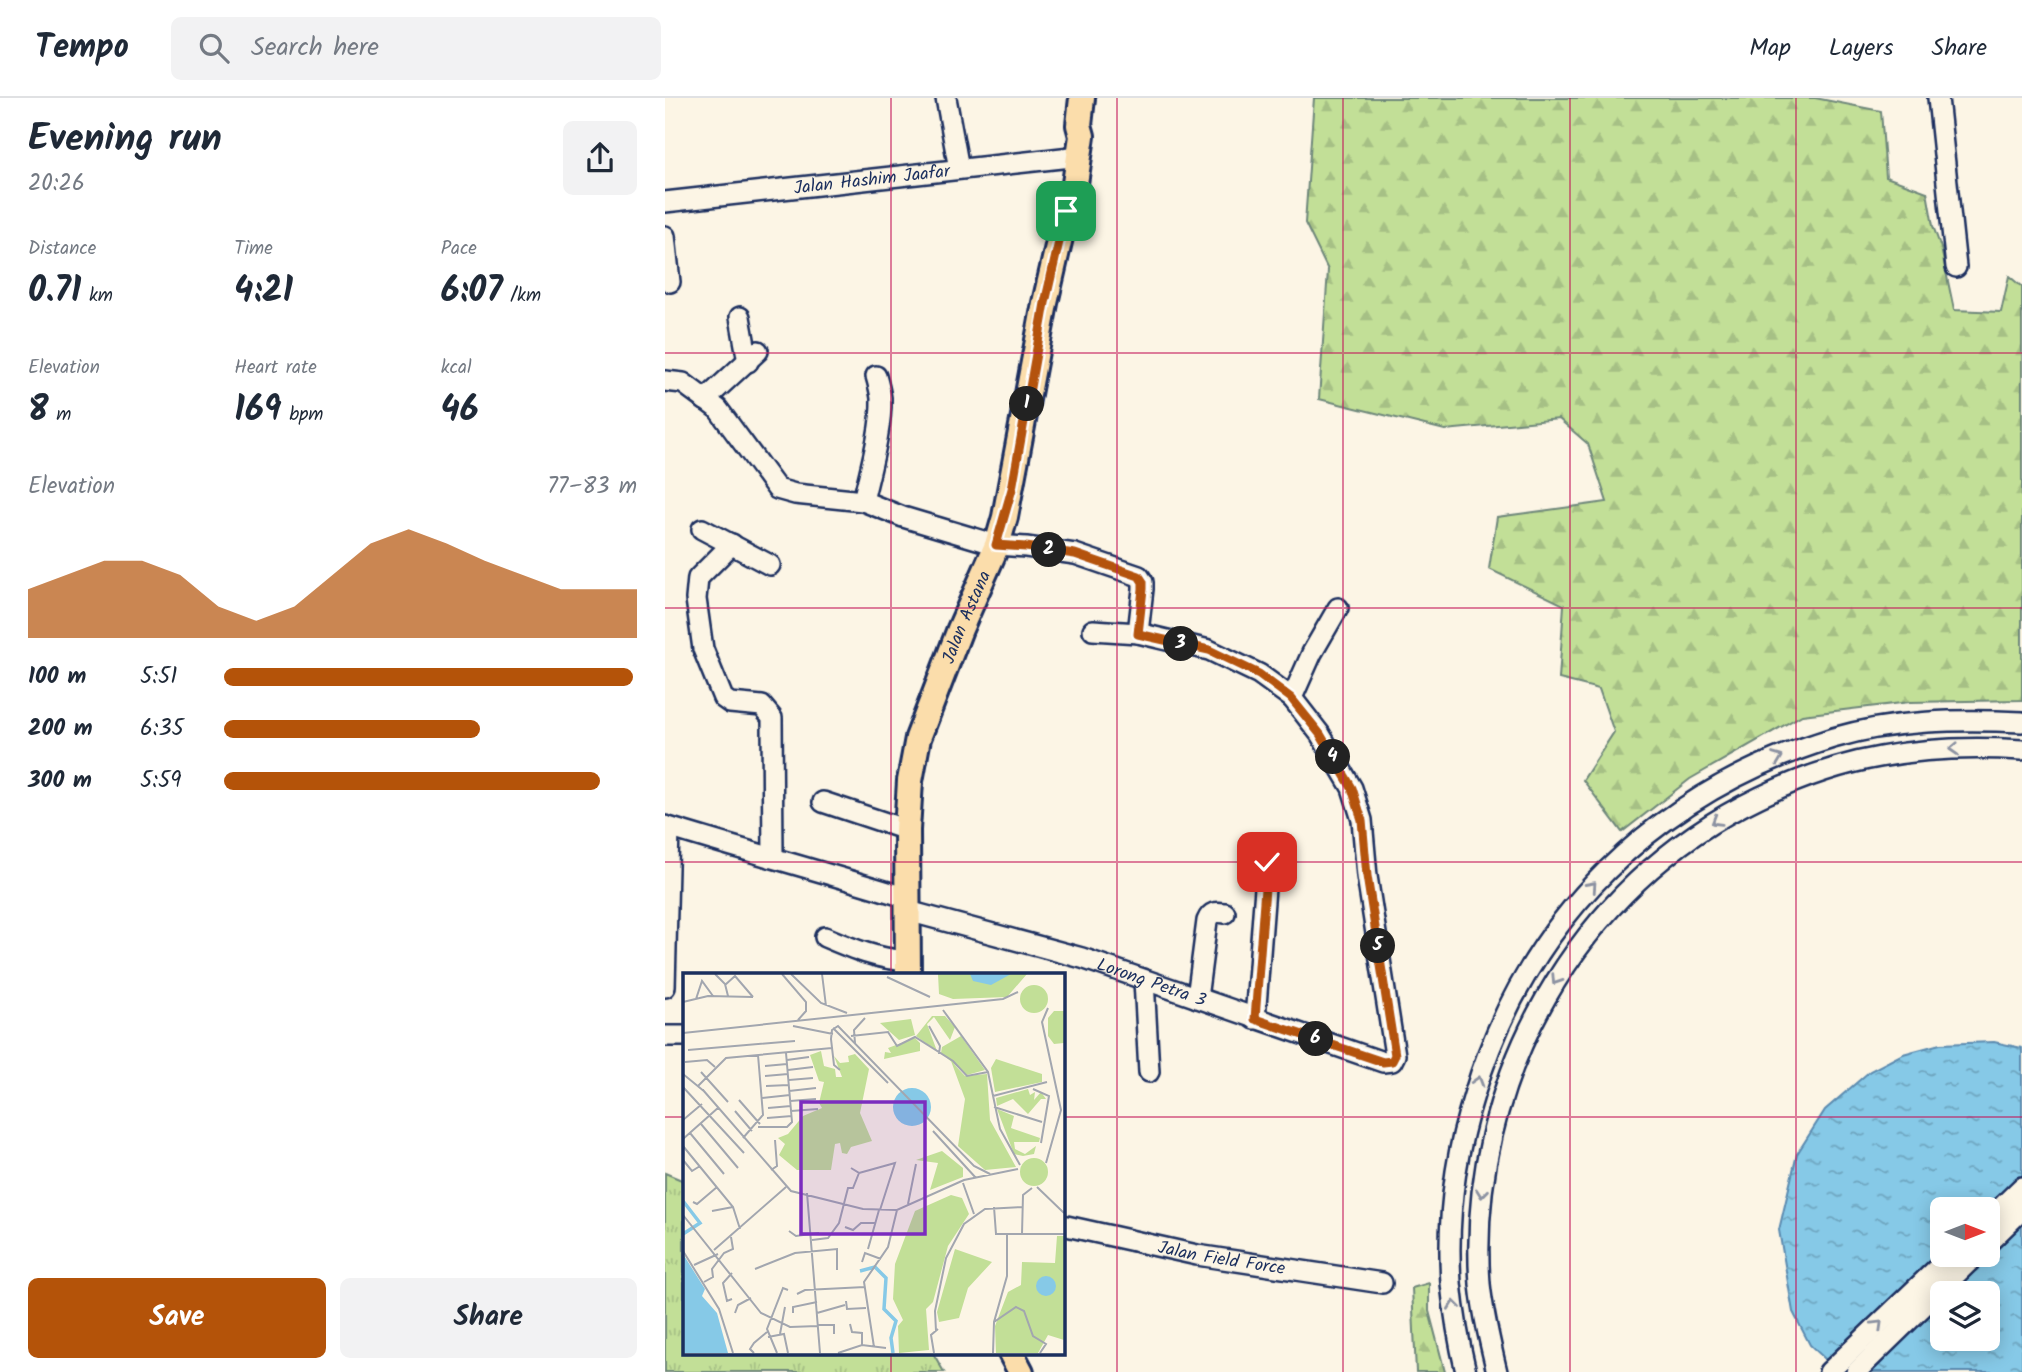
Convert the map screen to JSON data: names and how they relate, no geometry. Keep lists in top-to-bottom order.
{
  "streets": {
    "main road": ["Jalan Astana"],
    "street": ["Jalan Hashim Jaafar", "Lorong Petra 3", "Jalan Field Force"]
  },
  "crossings": [
    ["Jalan Hashim Jaafar", "Jalan Astana"],
    ["Jalan Astana", "Lorong Petra 3"]
  ],
  "north": "right",
  "page": {
    "header": "Tempo",
    "search": "Search here",
    "nav": ["Map", "Layers", "Share"],
    "heading": ["Evening run", "20:26"],
    "stats": [
      ["Distance", "0.71 km"],
      ["Time", "4:21"],
      ["Pace", "6:07 /km"],
      ["Elevation", "8 m"],
      ["Heart rate", "169 bpm"],
      ["kcal", "46"]
    ],
    "pins": [
      "1",
      "2",
      "3",
      "4",
      "5",
      "6"
    ],
    "chart": ["Elevation", "77–83 m"],
    "list": [
      {
        "name": "100 m",
        "note": "5:51"
      },
      {
        "name": "200 m",
        "note": "6:35"
      },
      {
        "name": "300 m",
        "note": "5:59"
      }
    ],
    "buttons": ["Save", "Share"]
  }
}
